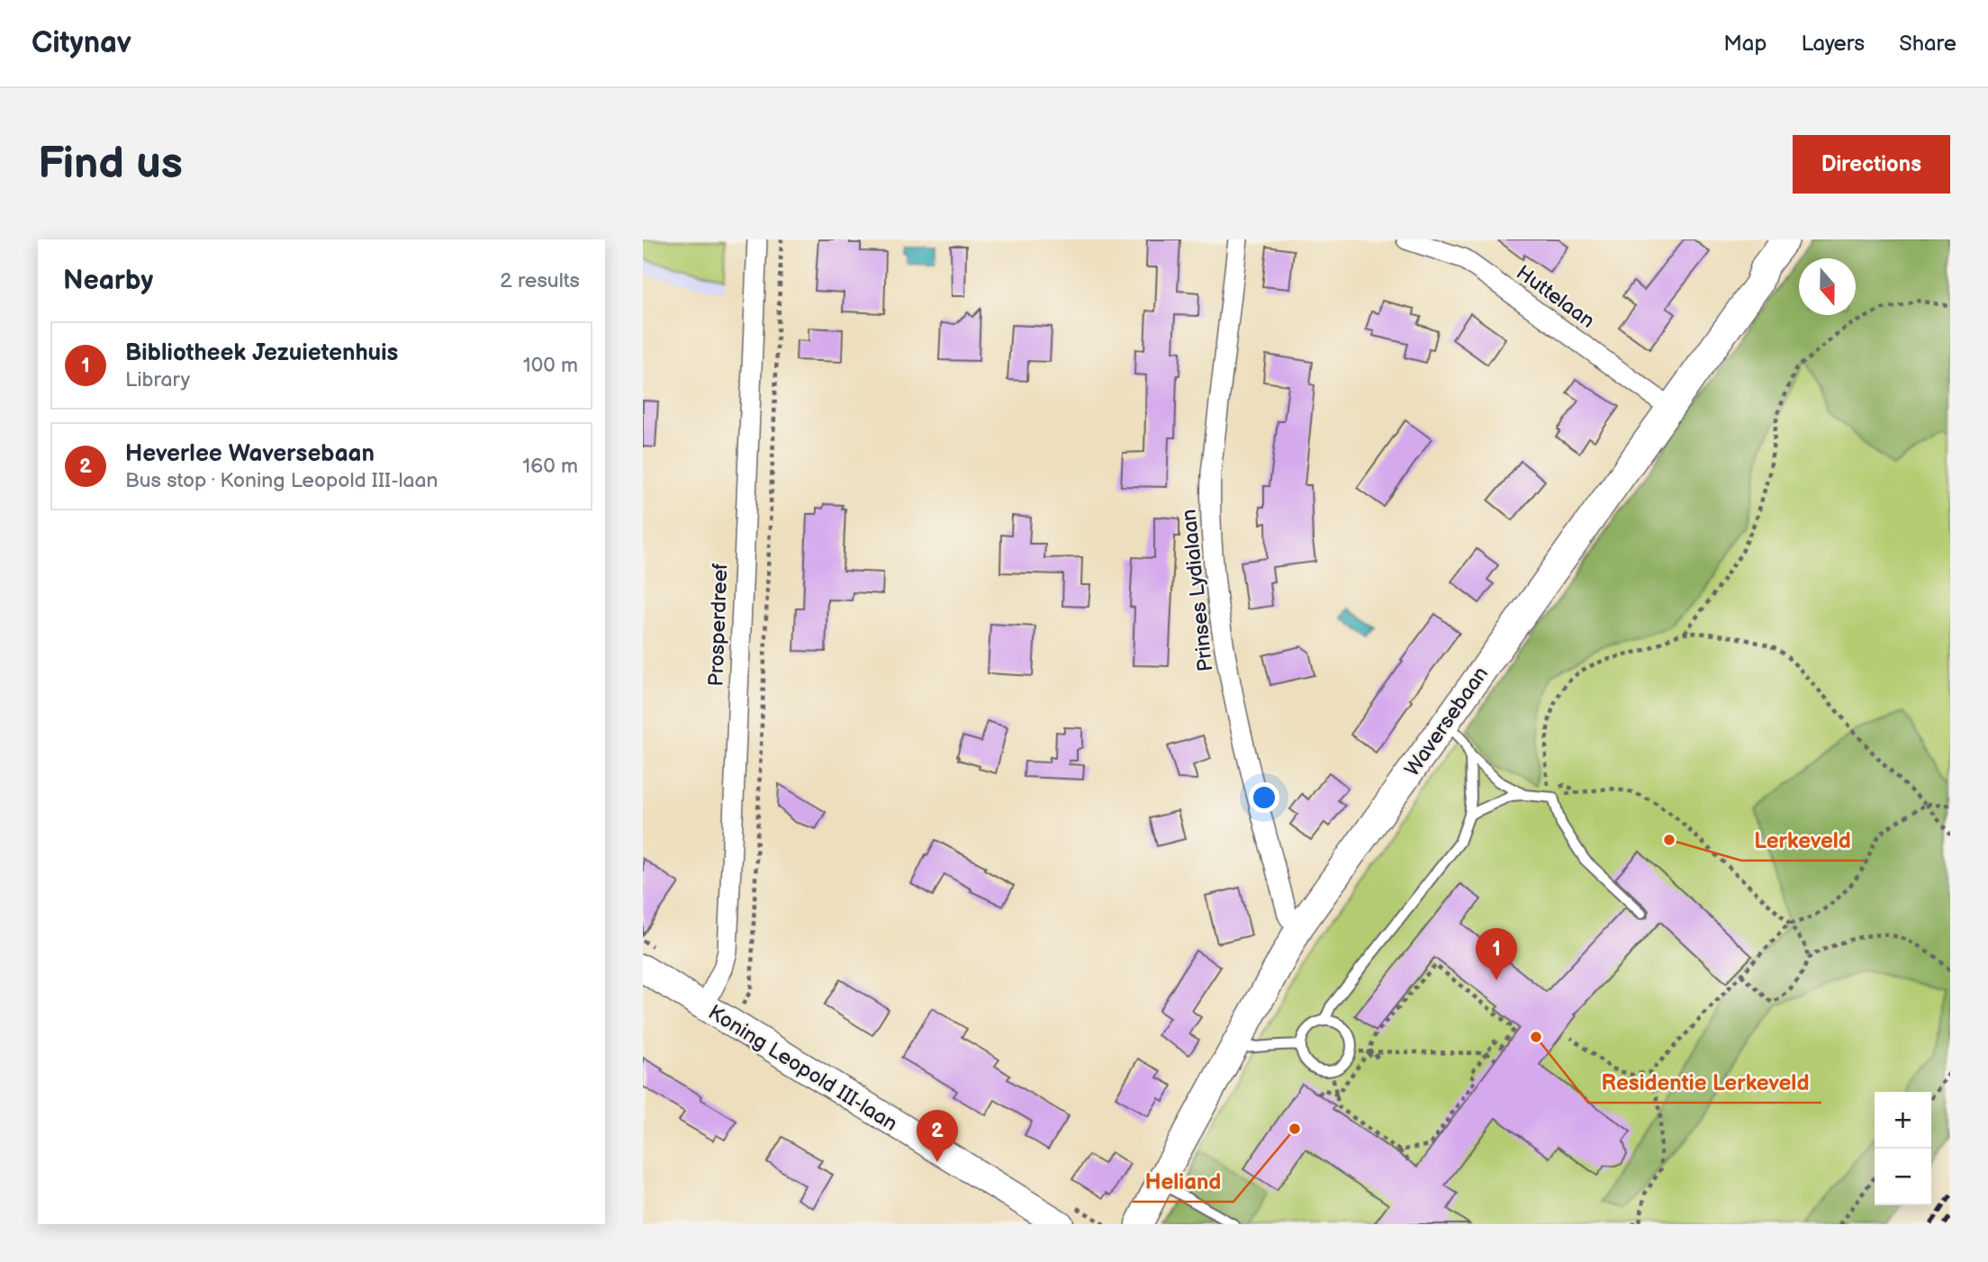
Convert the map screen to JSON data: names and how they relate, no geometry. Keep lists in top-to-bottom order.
{
  "streets": {
    "street": [
      "Huttelaan",
      "Prinses Lydialaan",
      "Prosperdreef",
      "Waversebaan",
      "Koning Leopold III-laan"
    ]
  },
  "crossings": [
    ["Huttelaan", "Waversebaan"],
    ["Prinses Lydialaan", "Waversebaan"],
    ["Prosperdreef", "Koning Leopold III-laan"]
  ],
  "places": ["Lerkeveld", "Residentie Lerkeveld", "Heliand"],
  "north": "bottom",
  "page": {
    "header": "Citynav",
    "nav": ["Map", "Layers", "Share"],
    "buttons": "Directions",
    "title": "Find us",
    "heading": ["Nearby", "2 results"],
    "list": [
      {
        "mark": "1",
        "name": "Bibliotheek Jezuietenhuis",
        "note": "Library",
        "value": "100 m"
      },
      {
        "mark": "2",
        "name": "Heverlee Waversebaan",
        "note": "Bus stop · Koning Leopold III-laan",
        "value": "160 m"
      }
    ],
    "pins": ["1", "2"],
    "map_buttons": ["+", "−"]
  }
}
